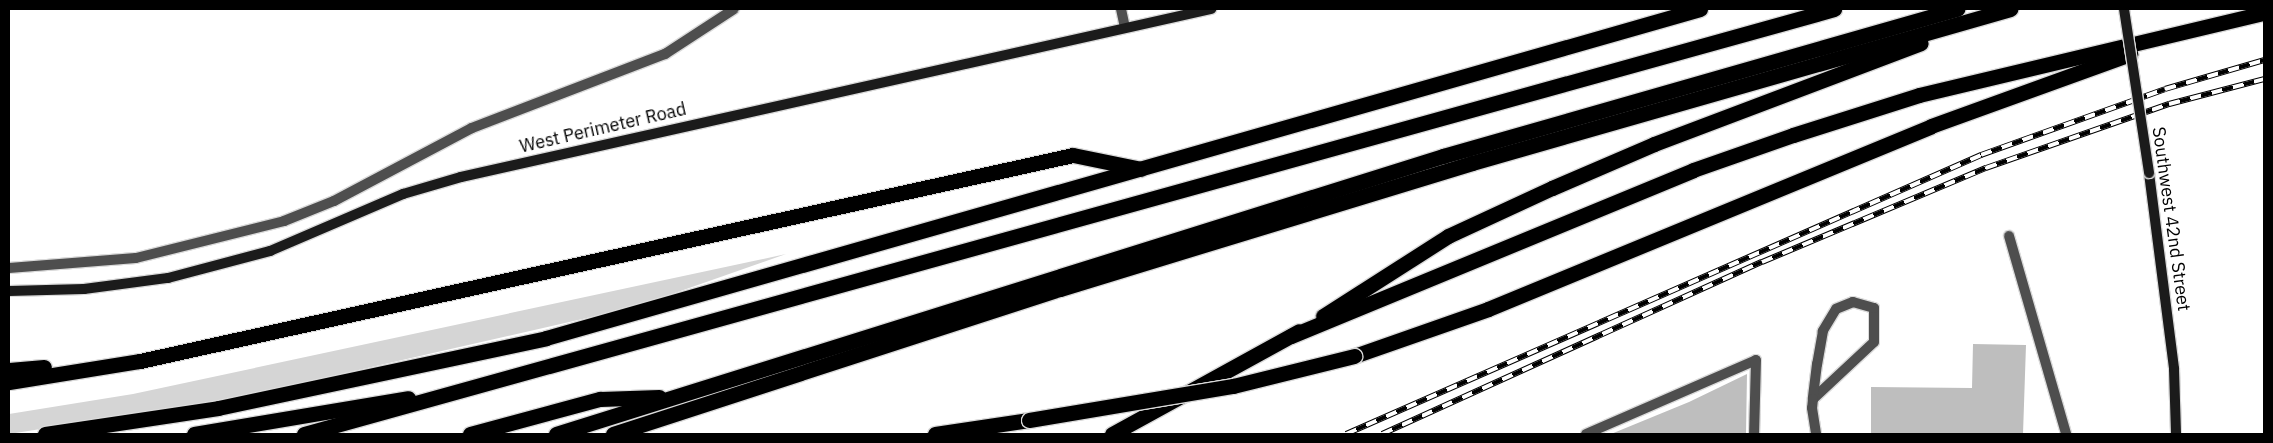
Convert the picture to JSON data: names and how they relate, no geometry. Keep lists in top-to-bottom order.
{
  "streets": {
    "street": ["West Perimeter Road", "Southwest 42nd Street"]
  }
}
